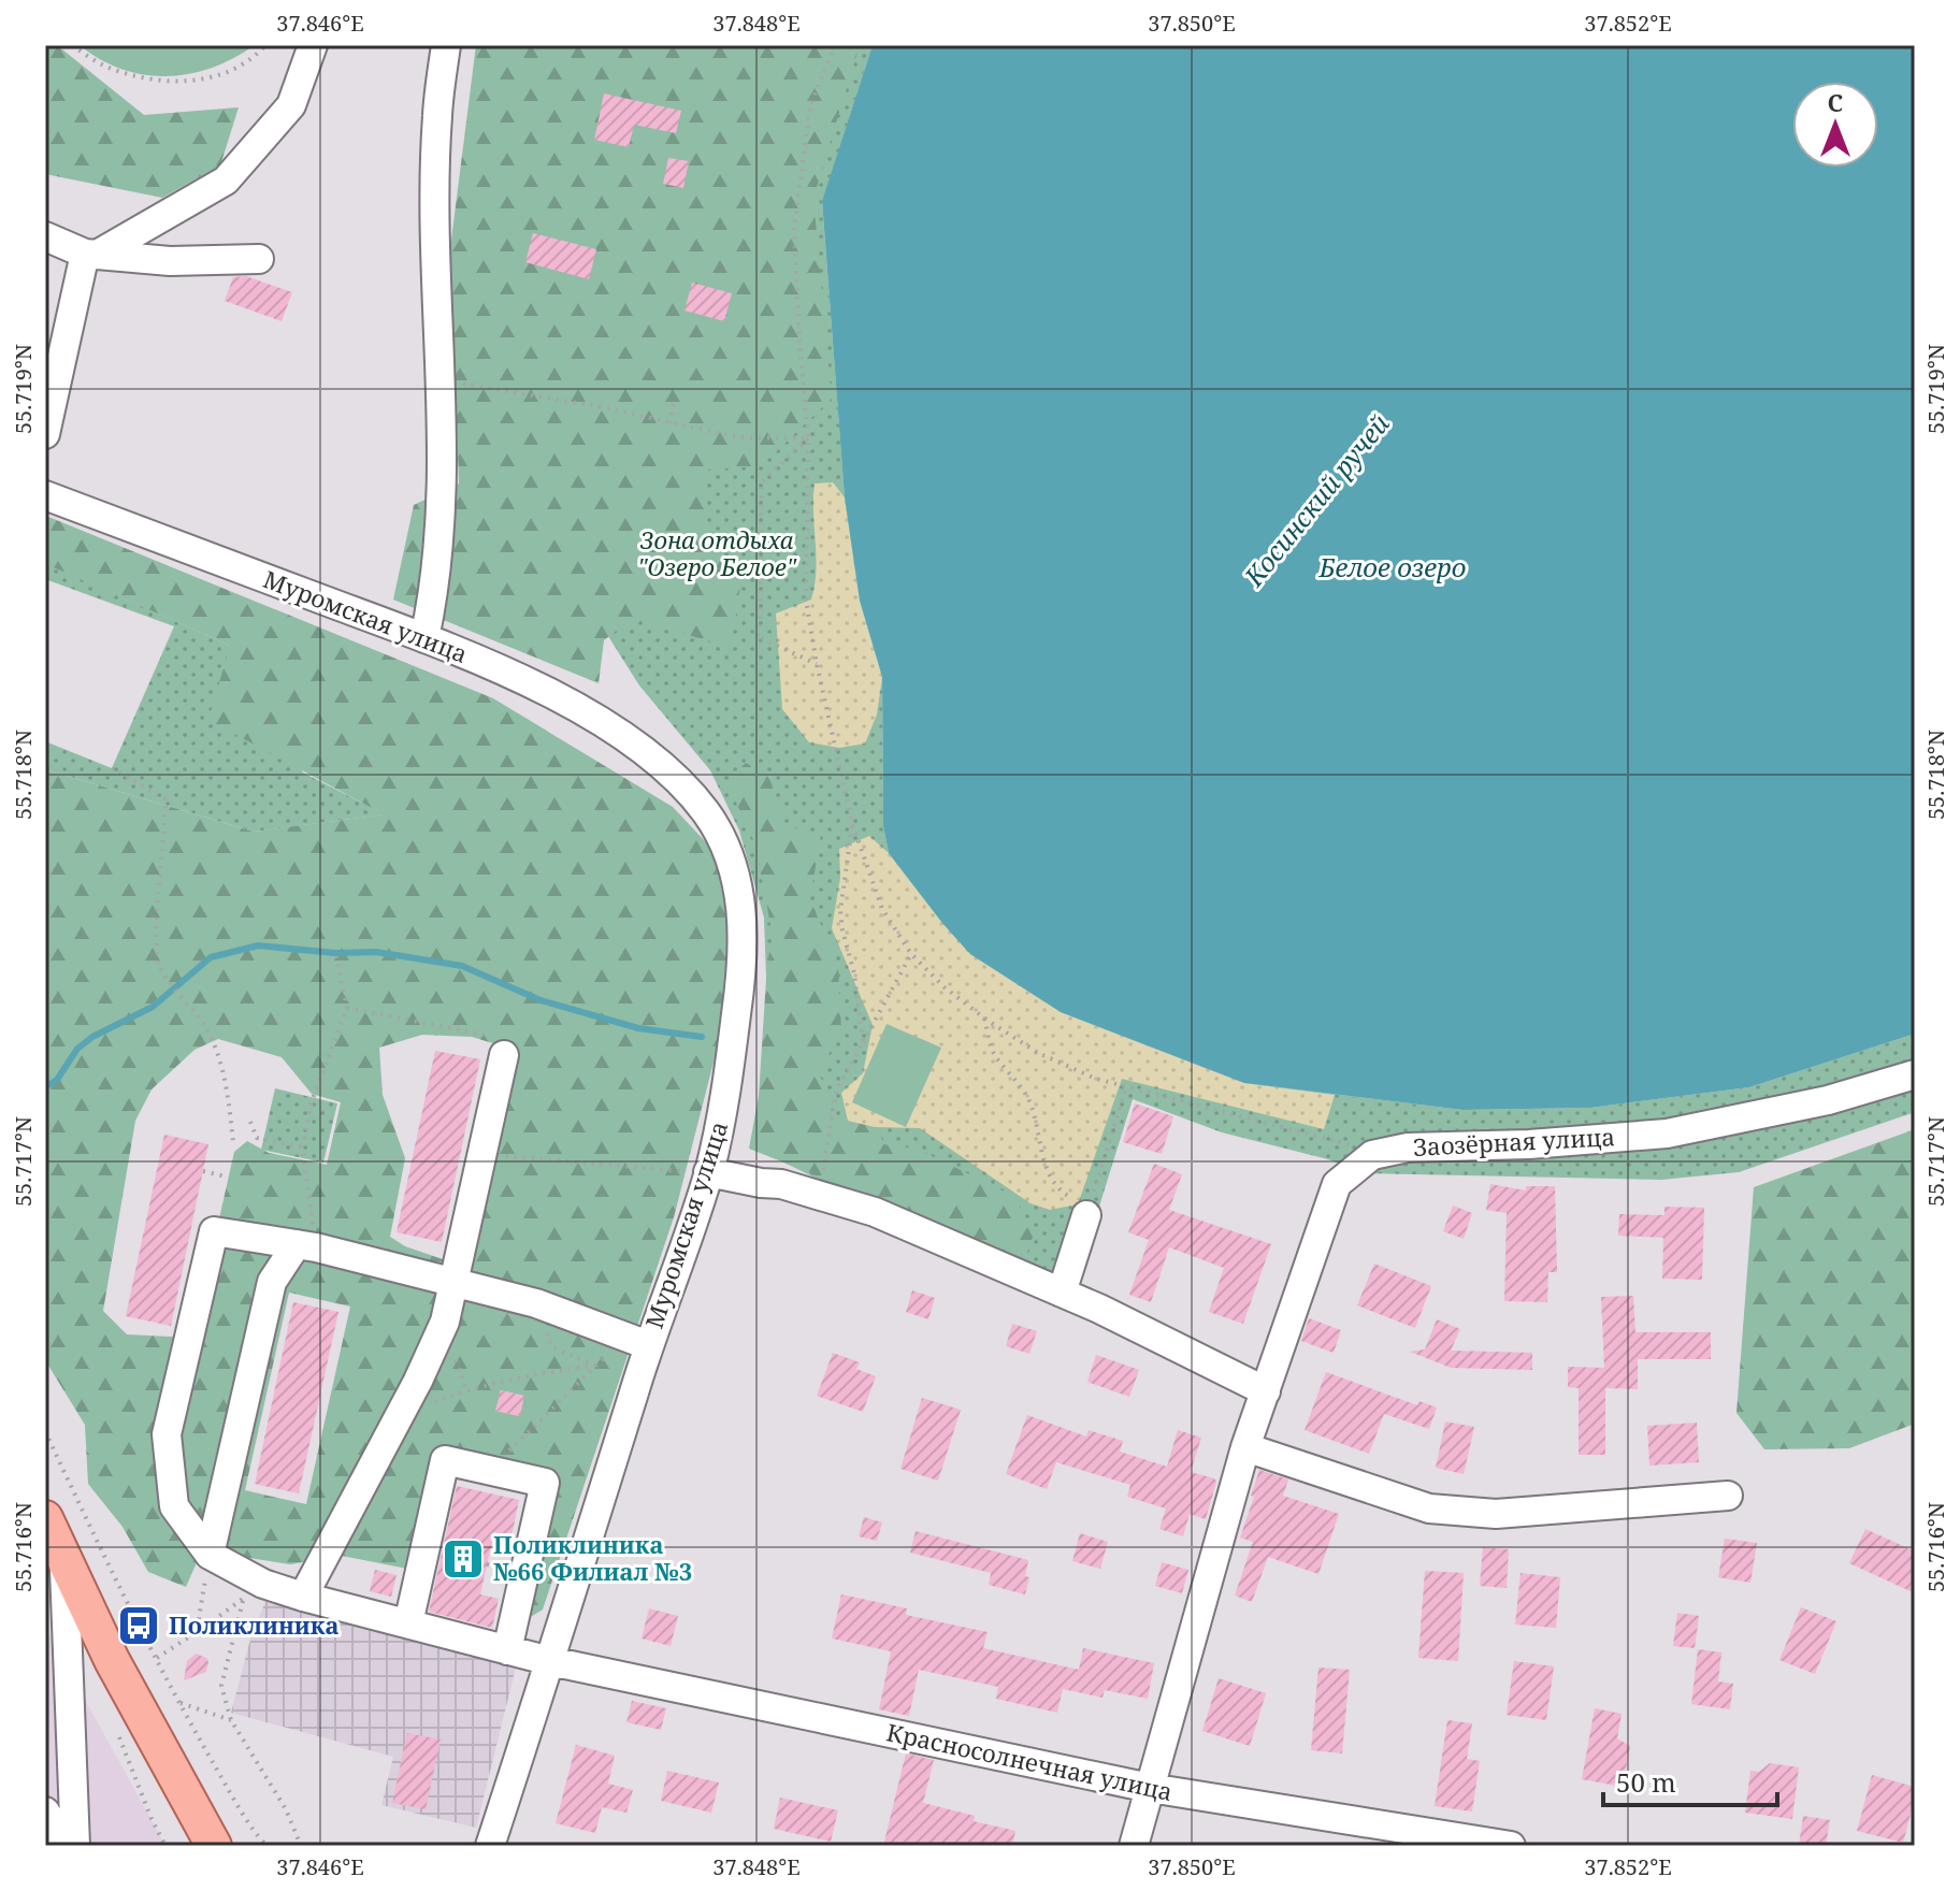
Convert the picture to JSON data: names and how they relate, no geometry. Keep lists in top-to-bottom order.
{
  "streets": {
    "street": ["Муромская улица", "Заозёрная улица", "Красносолнечная улица"]
  },
  "crossings": [
    ["Муромская улица", "Красносолнечная улица"],
    ["Заозёрная улица", "Красносолнечная улица"]
  ],
  "water": ["Косинский ручей", "Белое озеро"],
  "parks": ["Зона отдыха \"Озеро Белое\""],
  "places": {
    "building": ["Поликлиника №66 Филиал №3"],
    "bus stop": ["Поликлиника"]
  },
  "scale_bar": "50 m",
  "north": "top",
  "coordinates": [
    "37.846°E",
    "37.848°E",
    "37.850°E",
    "37.852°E",
    "55.719°N",
    "55.718°N",
    "55.717°N",
    "55.716°N"
  ]
}
